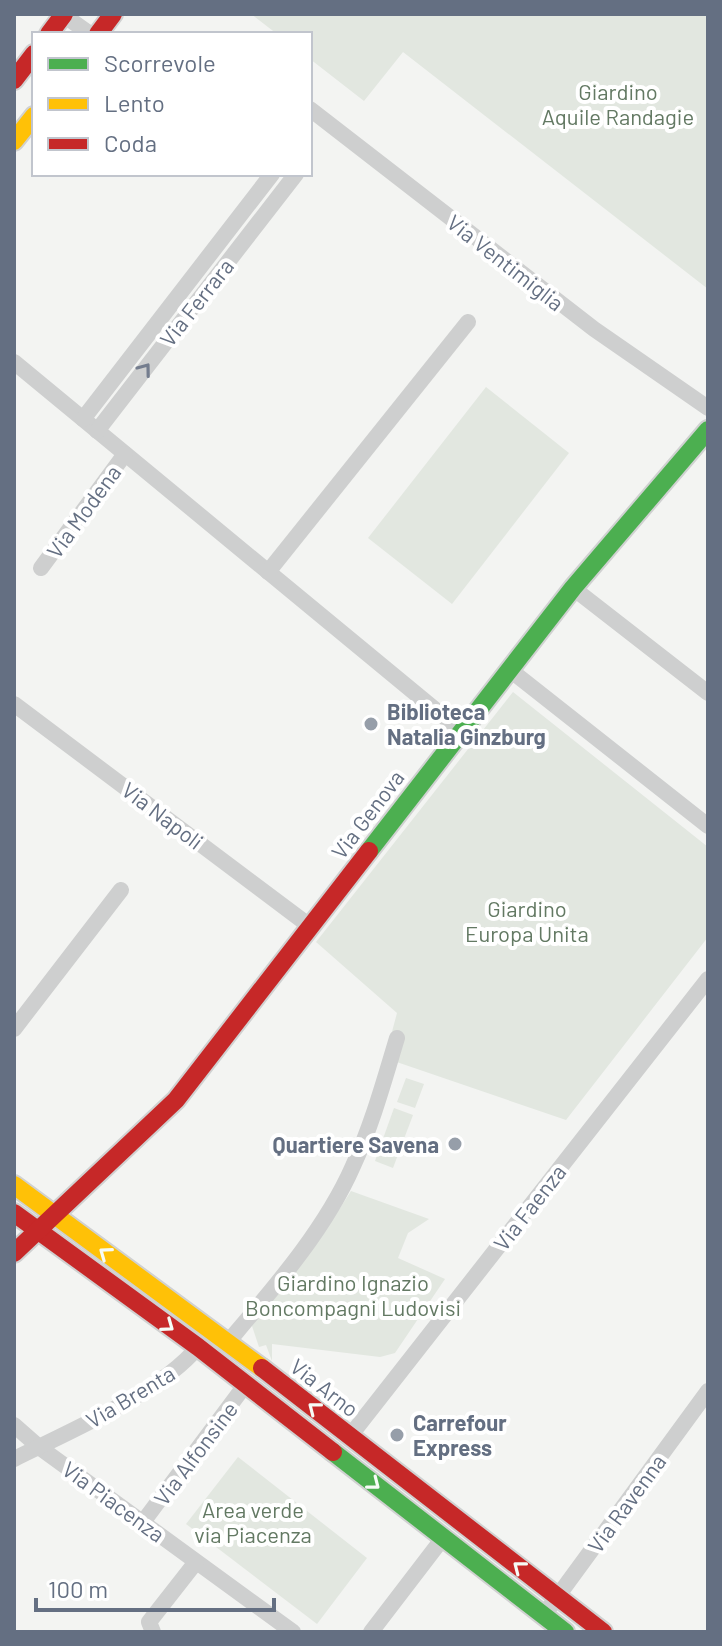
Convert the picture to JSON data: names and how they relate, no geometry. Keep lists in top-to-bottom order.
{
  "streets": {
    "street": [
      "Via Ventimiglia",
      "Via Ferrara",
      "Via Modena",
      "Via Genova",
      "Via Napoli",
      "Via Faenza",
      "Via Arno",
      "Via Brenta",
      "Via Alfonsine",
      "Via Piacenza",
      "Via Ravenna"
    ]
  },
  "crossings": [
    ["Via Genova", "Via Napoli"],
    ["Via Genova", "Via Arno"],
    ["Via Faenza", "Via Arno"],
    ["Via Arno", "Via Ravenna"],
    ["Via Brenta", "Via Piacenza"],
    ["Via Alfonsine", "Via Piacenza"]
  ],
  "parks": [
    "Giardino Aquile Randagie",
    "Giardino Europa Unita",
    "Giardino Ignazio Boncompagni Ludovisi",
    "Area verde via Piacenza"
  ],
  "places": ["Biblioteca Natalia Ginzburg", "Quartiere Savena", "Carrefour Express"],
  "legend": ["Scorrevole", "Lento", "Coda"],
  "scale_bar": "100 m"
}
